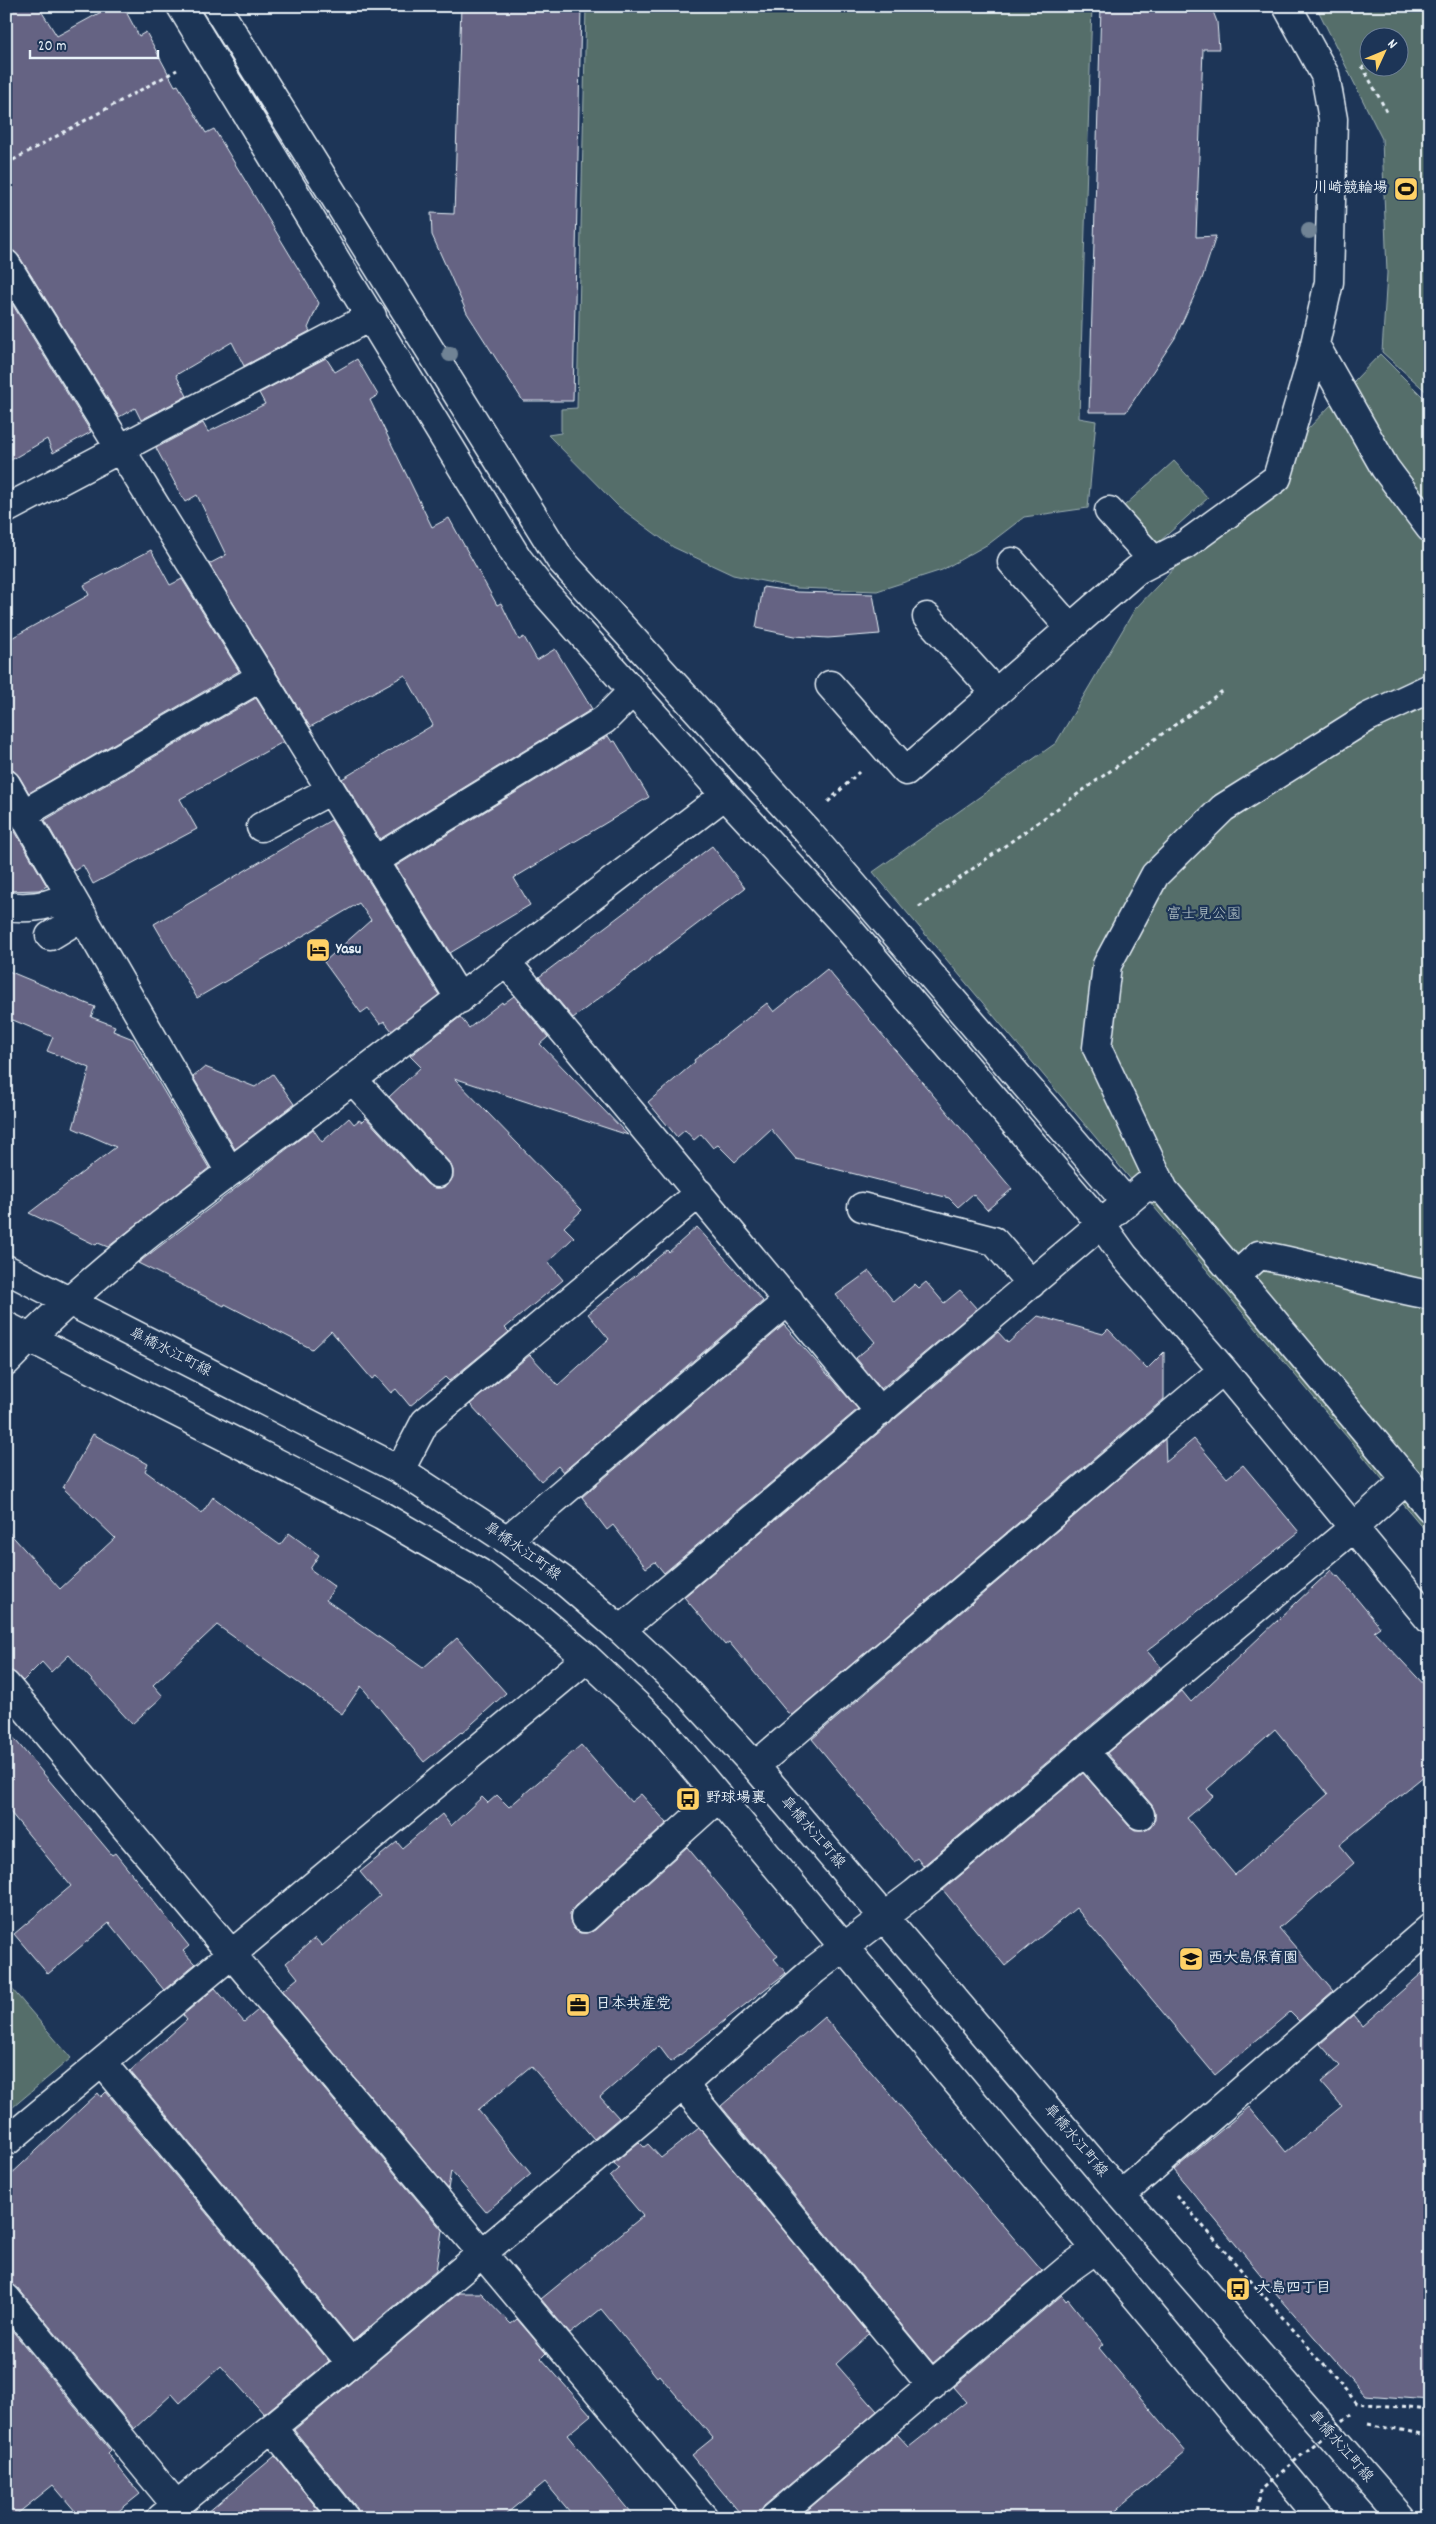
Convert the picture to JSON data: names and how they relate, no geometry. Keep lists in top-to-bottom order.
{
  "streets": {
    "street": ["皐橋水江町線"]
  },
  "parks": ["富士見公園"],
  "places": {
    "sports": ["川崎競輪場"],
    "hotel": ["Yasu"],
    "bus stop": ["野球場裏", "大島四丁目"],
    "school or university": ["西大島保育園"],
    "office": ["日本共産党"]
  },
  "scale_bar": "20 m",
  "north": "top right"
}
